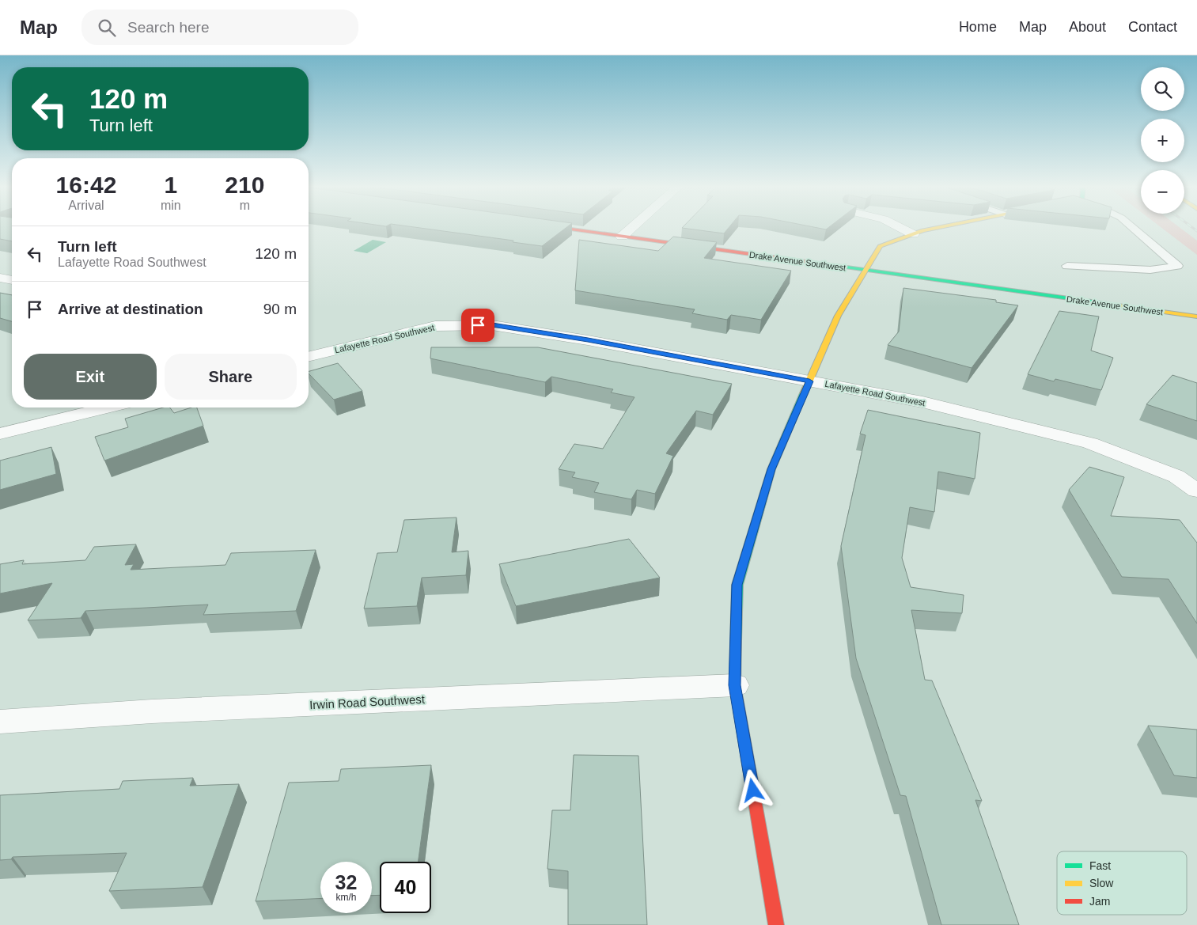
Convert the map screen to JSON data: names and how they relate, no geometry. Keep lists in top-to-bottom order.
{
  "streets": {
    "street": ["Drake Avenue Southwest", "Lafayette Road Southwest", "Irwin Road Southwest"]
  },
  "legend": ["Fast", "Slow", "Jam"],
  "page": {
    "header": "Map",
    "search": "Search here",
    "nav": [
      "Home",
      "Map",
      "About",
      "Contact"
    ],
    "map_buttons": ["+", "−"],
    "turn": ["120 m", "Turn left"],
    "eta": [
      "16:42",
      "Arrival",
      "1",
      "min",
      "210",
      "m"
    ],
    "list": [
      {
        "name": "Turn left",
        "note": "Lafayette Road Southwest",
        "value": "120 m"
      },
      {
        "name": "Arrive at destination",
        "value": "90 m"
      }
    ],
    "buttons": ["Exit", "Share"],
    "speed": "32 km/h",
    "limit": "40"
  }
}
